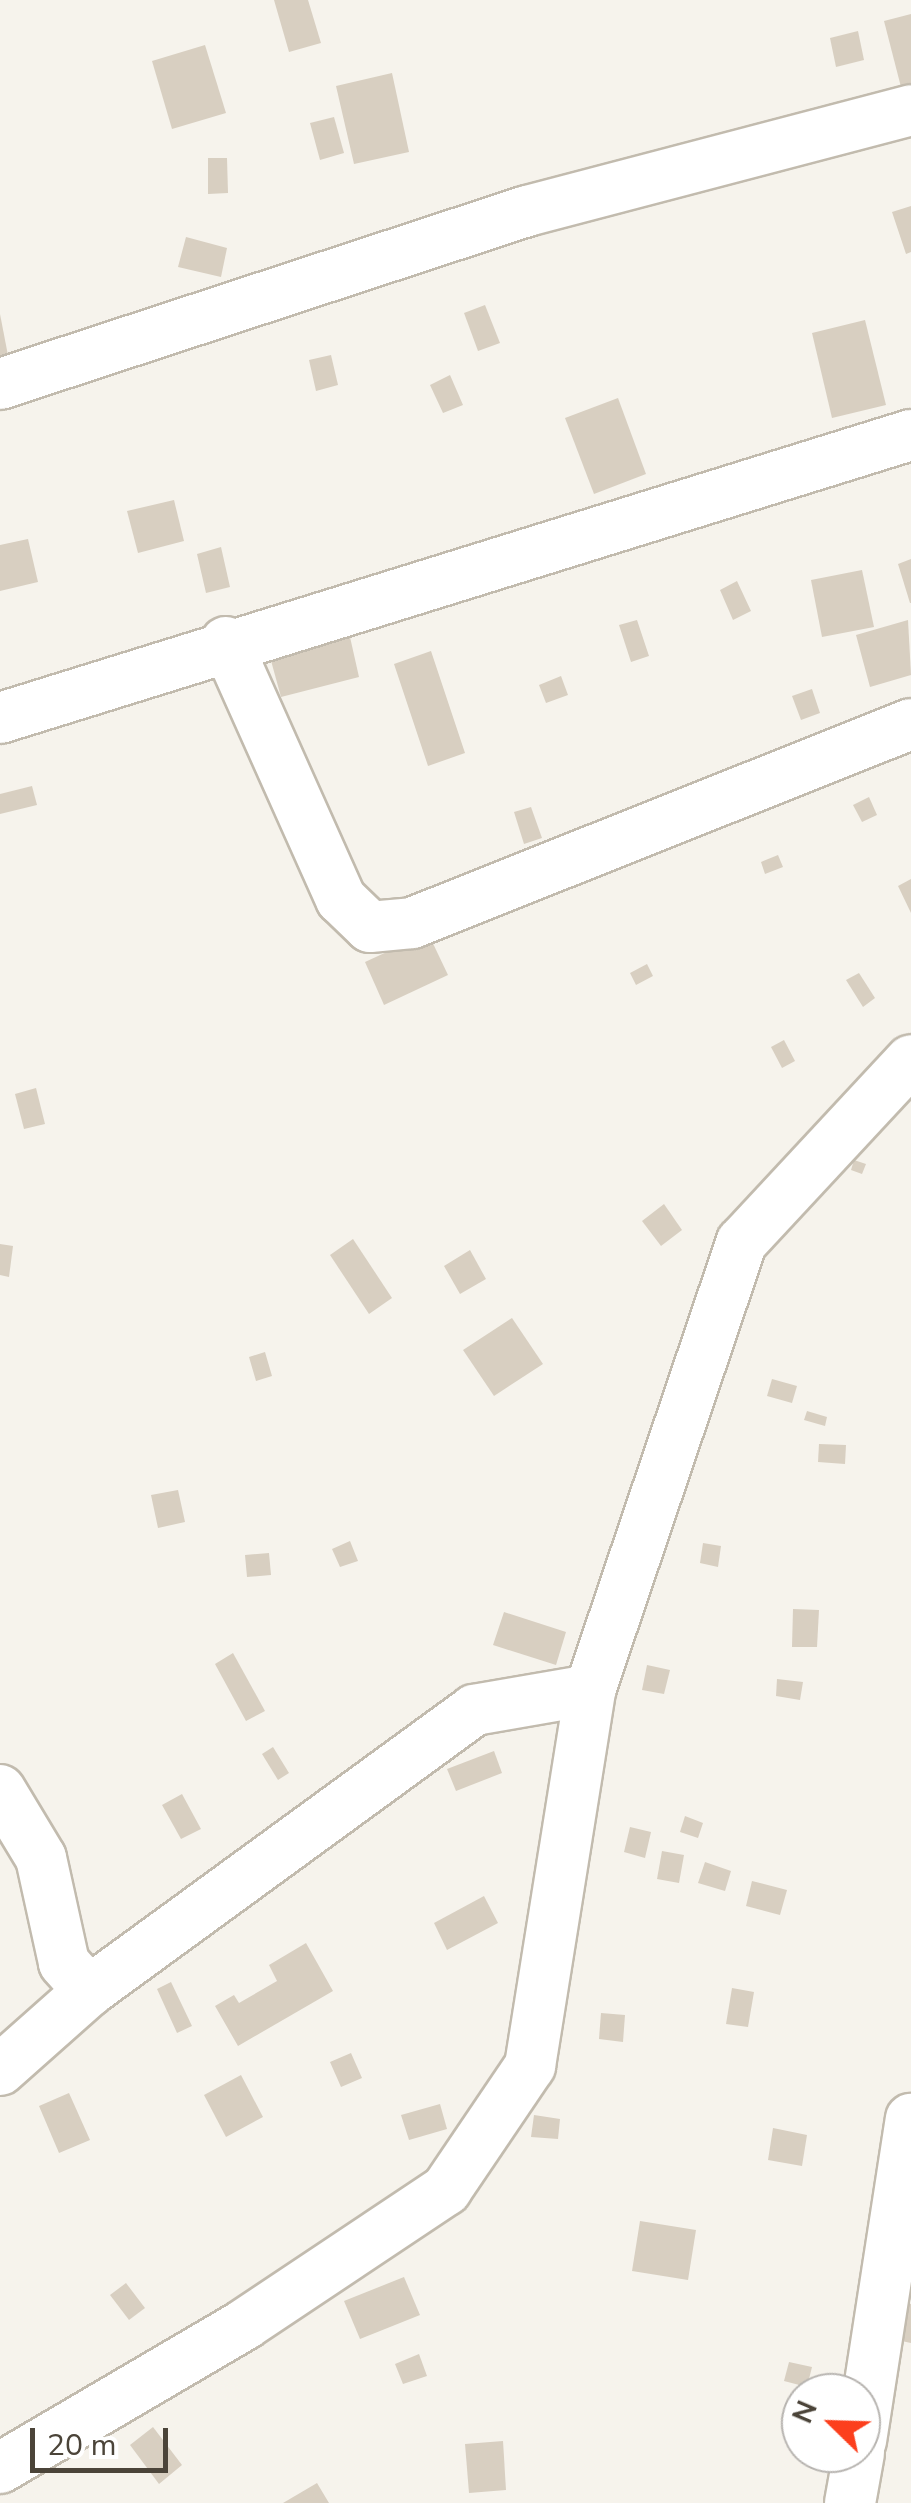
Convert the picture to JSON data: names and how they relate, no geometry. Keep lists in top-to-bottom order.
{
  "scale_bar": "20 m",
  "north": "top left"
}
